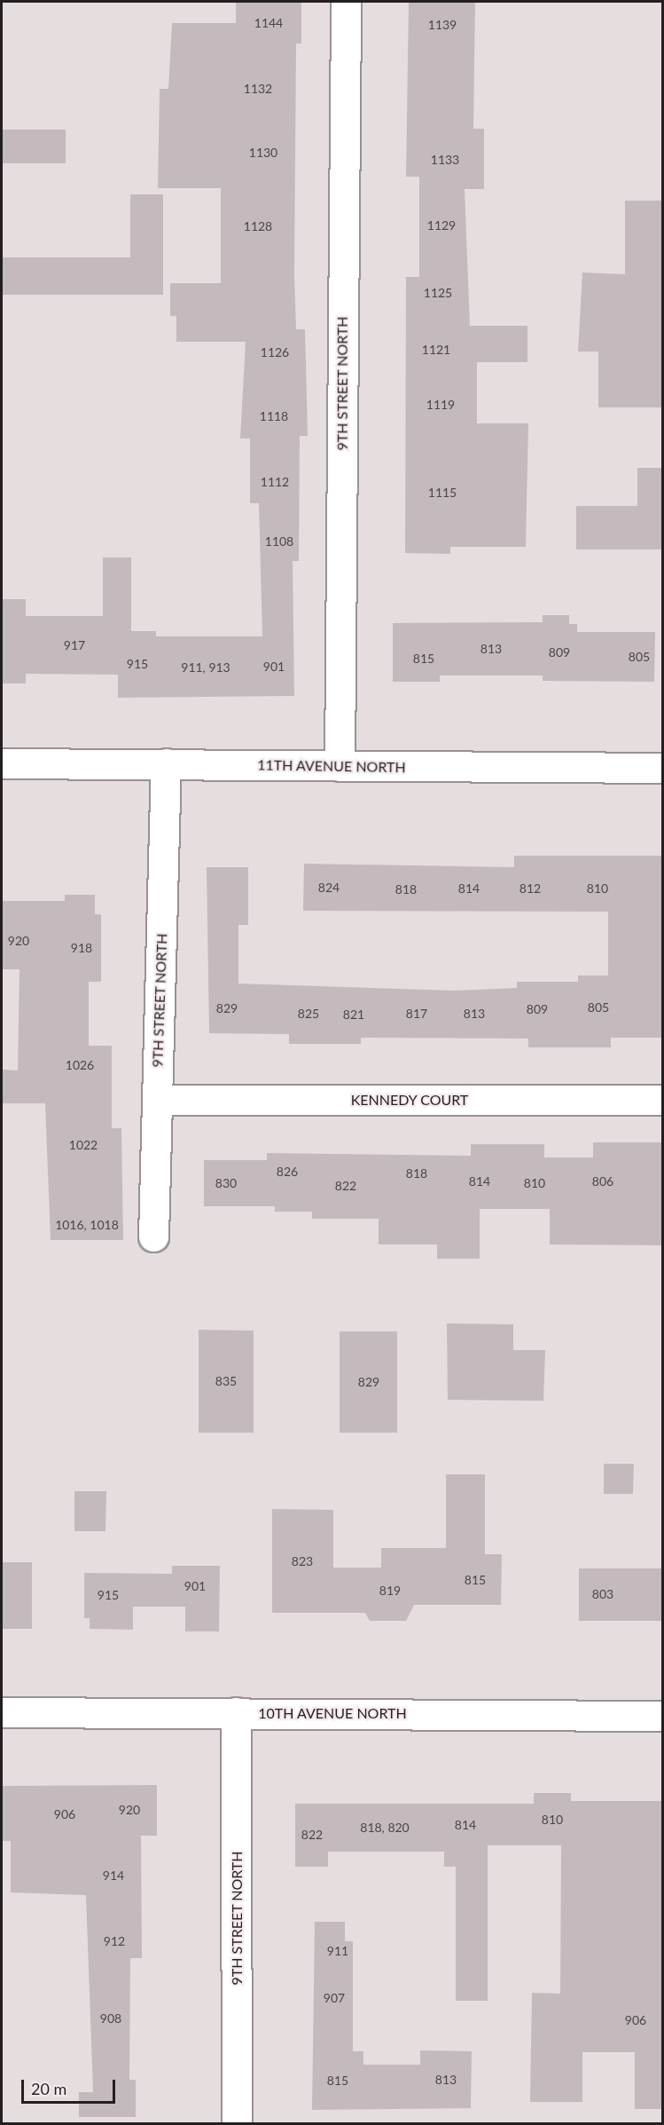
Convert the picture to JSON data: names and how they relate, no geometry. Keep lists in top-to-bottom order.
{
  "streets": {
    "street": [
      "9TH STREET NORTH",
      "11TH AVENUE NORTH",
      "KENNEDY COURT",
      "10TH AVENUE NORTH"
    ]
  },
  "crossings": [
    ["9TH STREET NORTH", "11TH AVENUE NORTH"],
    ["9TH STREET NORTH", "KENNEDY COURT"],
    ["9TH STREET NORTH", "10TH AVENUE NORTH"]
  ],
  "house_numbers": [
    "1144",
    "1139",
    "1132",
    "1130",
    "1133",
    "1129",
    "1128",
    "1125",
    "1121",
    "1126",
    "1119",
    "1118",
    "1112",
    "1115",
    "1108",
    "917",
    "813",
    "809",
    "805",
    "815",
    "915",
    "901",
    "911, 913",
    "824",
    "814",
    "812",
    "810",
    "818",
    "920",
    "918",
    "805",
    "829",
    "809",
    "825",
    "817",
    "813",
    "821",
    "1026",
    "1022",
    "826",
    "818",
    "814",
    "806",
    "830",
    "810",
    "822",
    "1016, 1018",
    "835",
    "829",
    "823",
    "815",
    "901",
    "819",
    "803",
    "915",
    "920",
    "906",
    "810",
    "814",
    "818, 820",
    "822",
    "914",
    "912",
    "911",
    "907",
    "908",
    "906",
    "813",
    "815"
  ],
  "scale_bar": "20 m"
}
